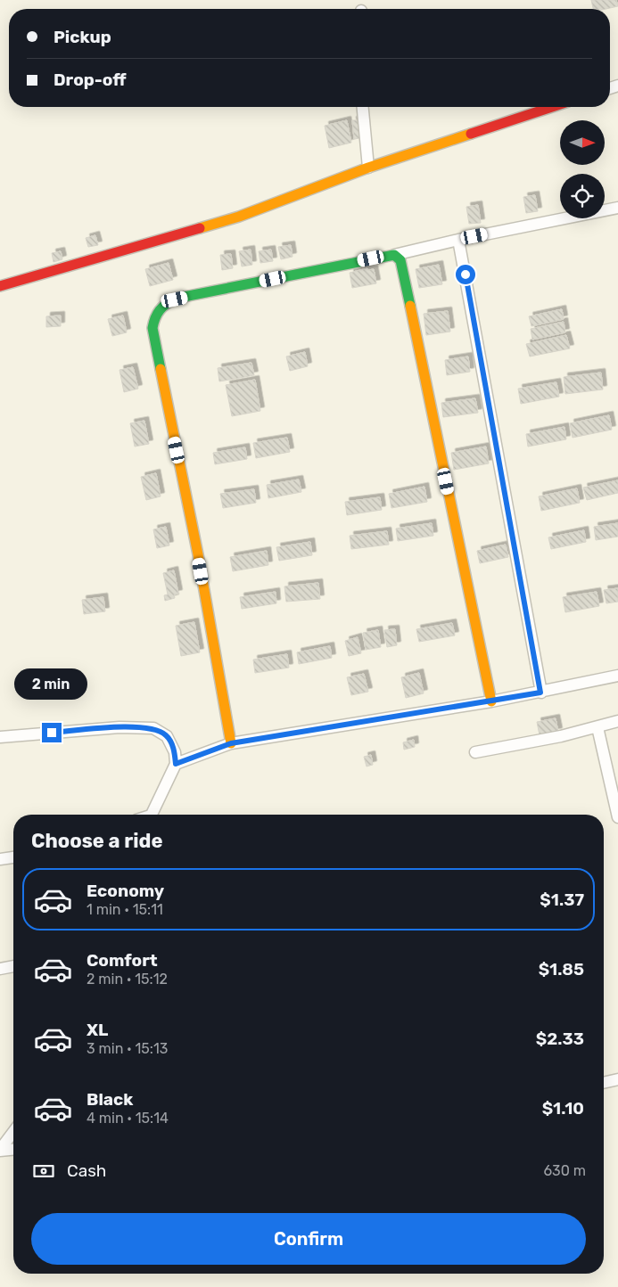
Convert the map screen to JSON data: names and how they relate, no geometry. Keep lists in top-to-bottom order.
{
  "north": "right",
  "page": {
    "banner": ["Pickup", "Drop-off"],
    "bubble": "2 min",
    "heading": "Choose a ride",
    "list": [
      {
        "name": "Economy",
        "note": "1 min · 15:11",
        "value": "$1.37"
      },
      {
        "name": "Comfort",
        "note": "2 min · 15:12",
        "value": "$1.85"
      },
      {
        "name": "XL",
        "note": "3 min · 15:13",
        "value": "$2.33"
      },
      {
        "name": "Black",
        "note": "4 min · 15:14",
        "value": "$1.10"
      }
    ],
    "pay": ["Cash", "630 m"],
    "buttons": "Confirm"
  }
}
